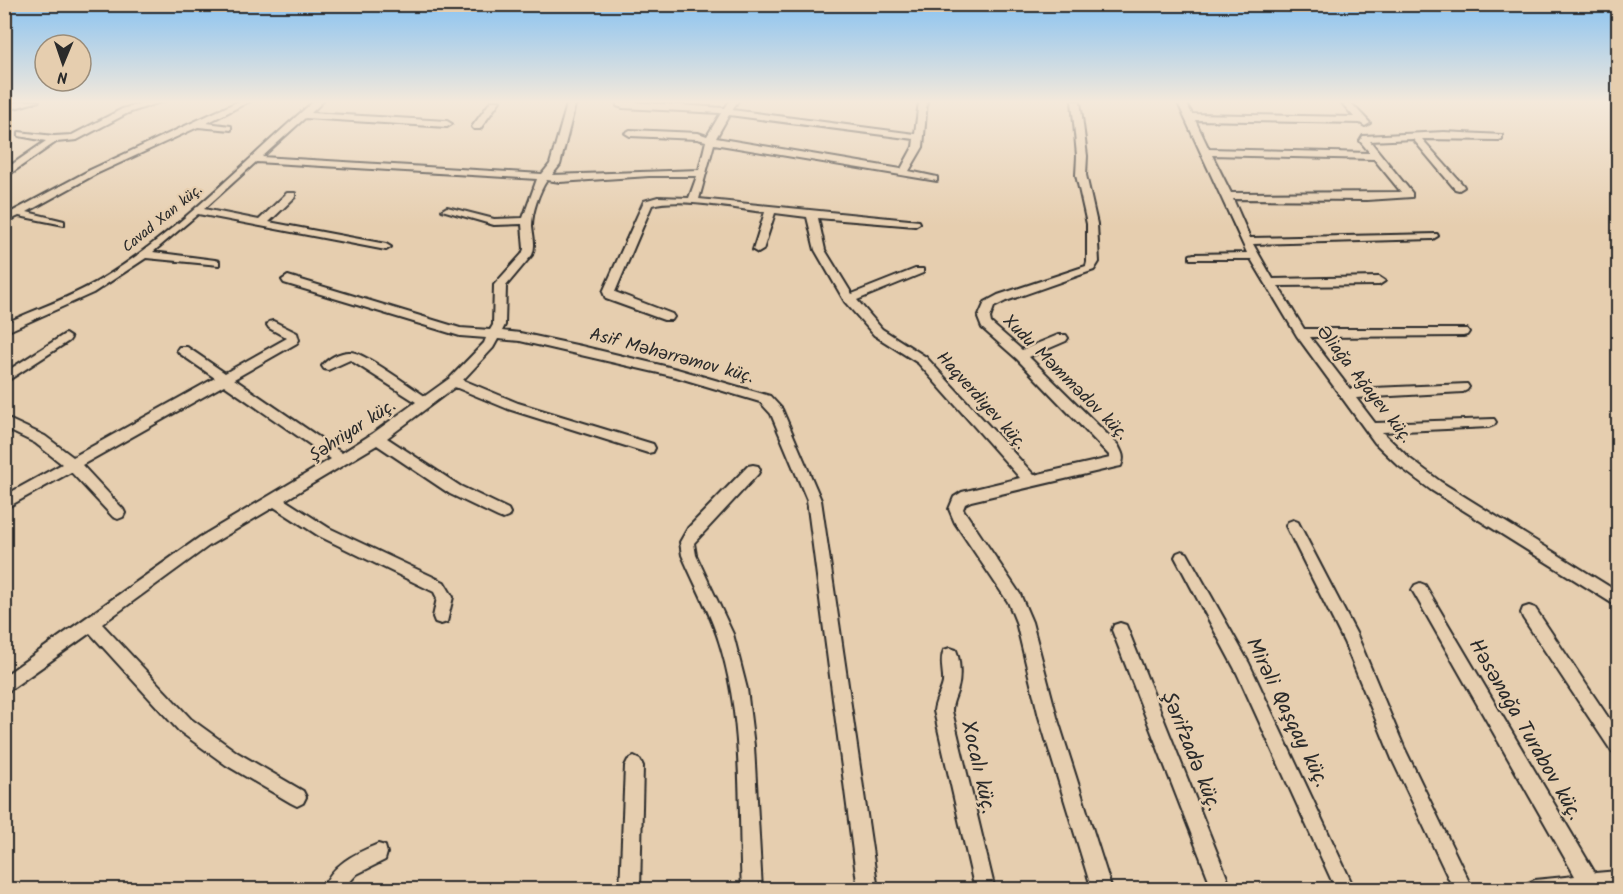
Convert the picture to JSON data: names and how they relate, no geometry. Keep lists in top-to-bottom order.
{
  "streets": {
    "street": [
      "Cavad Xan küç.",
      "Asif Məhərrəmov küç.",
      "Xudu Məmmədov küç.",
      "Əliağa Ağayev küç.",
      "Haqverdiyev küç.",
      "Şəhriyar küç.",
      "Mirəli Qaşqay küç.",
      "Həsənağa Turabov küç.",
      "Şərifzadə küç.",
      "Xocalı küç."
    ]
  },
  "crossings": [
    ["Asif Məhərrəmov küç.", "Şəhriyar küç."],
    ["Xudu Məmmədov küç.", "Haqverdiyev küç."]
  ],
  "north": "bottom"
}
